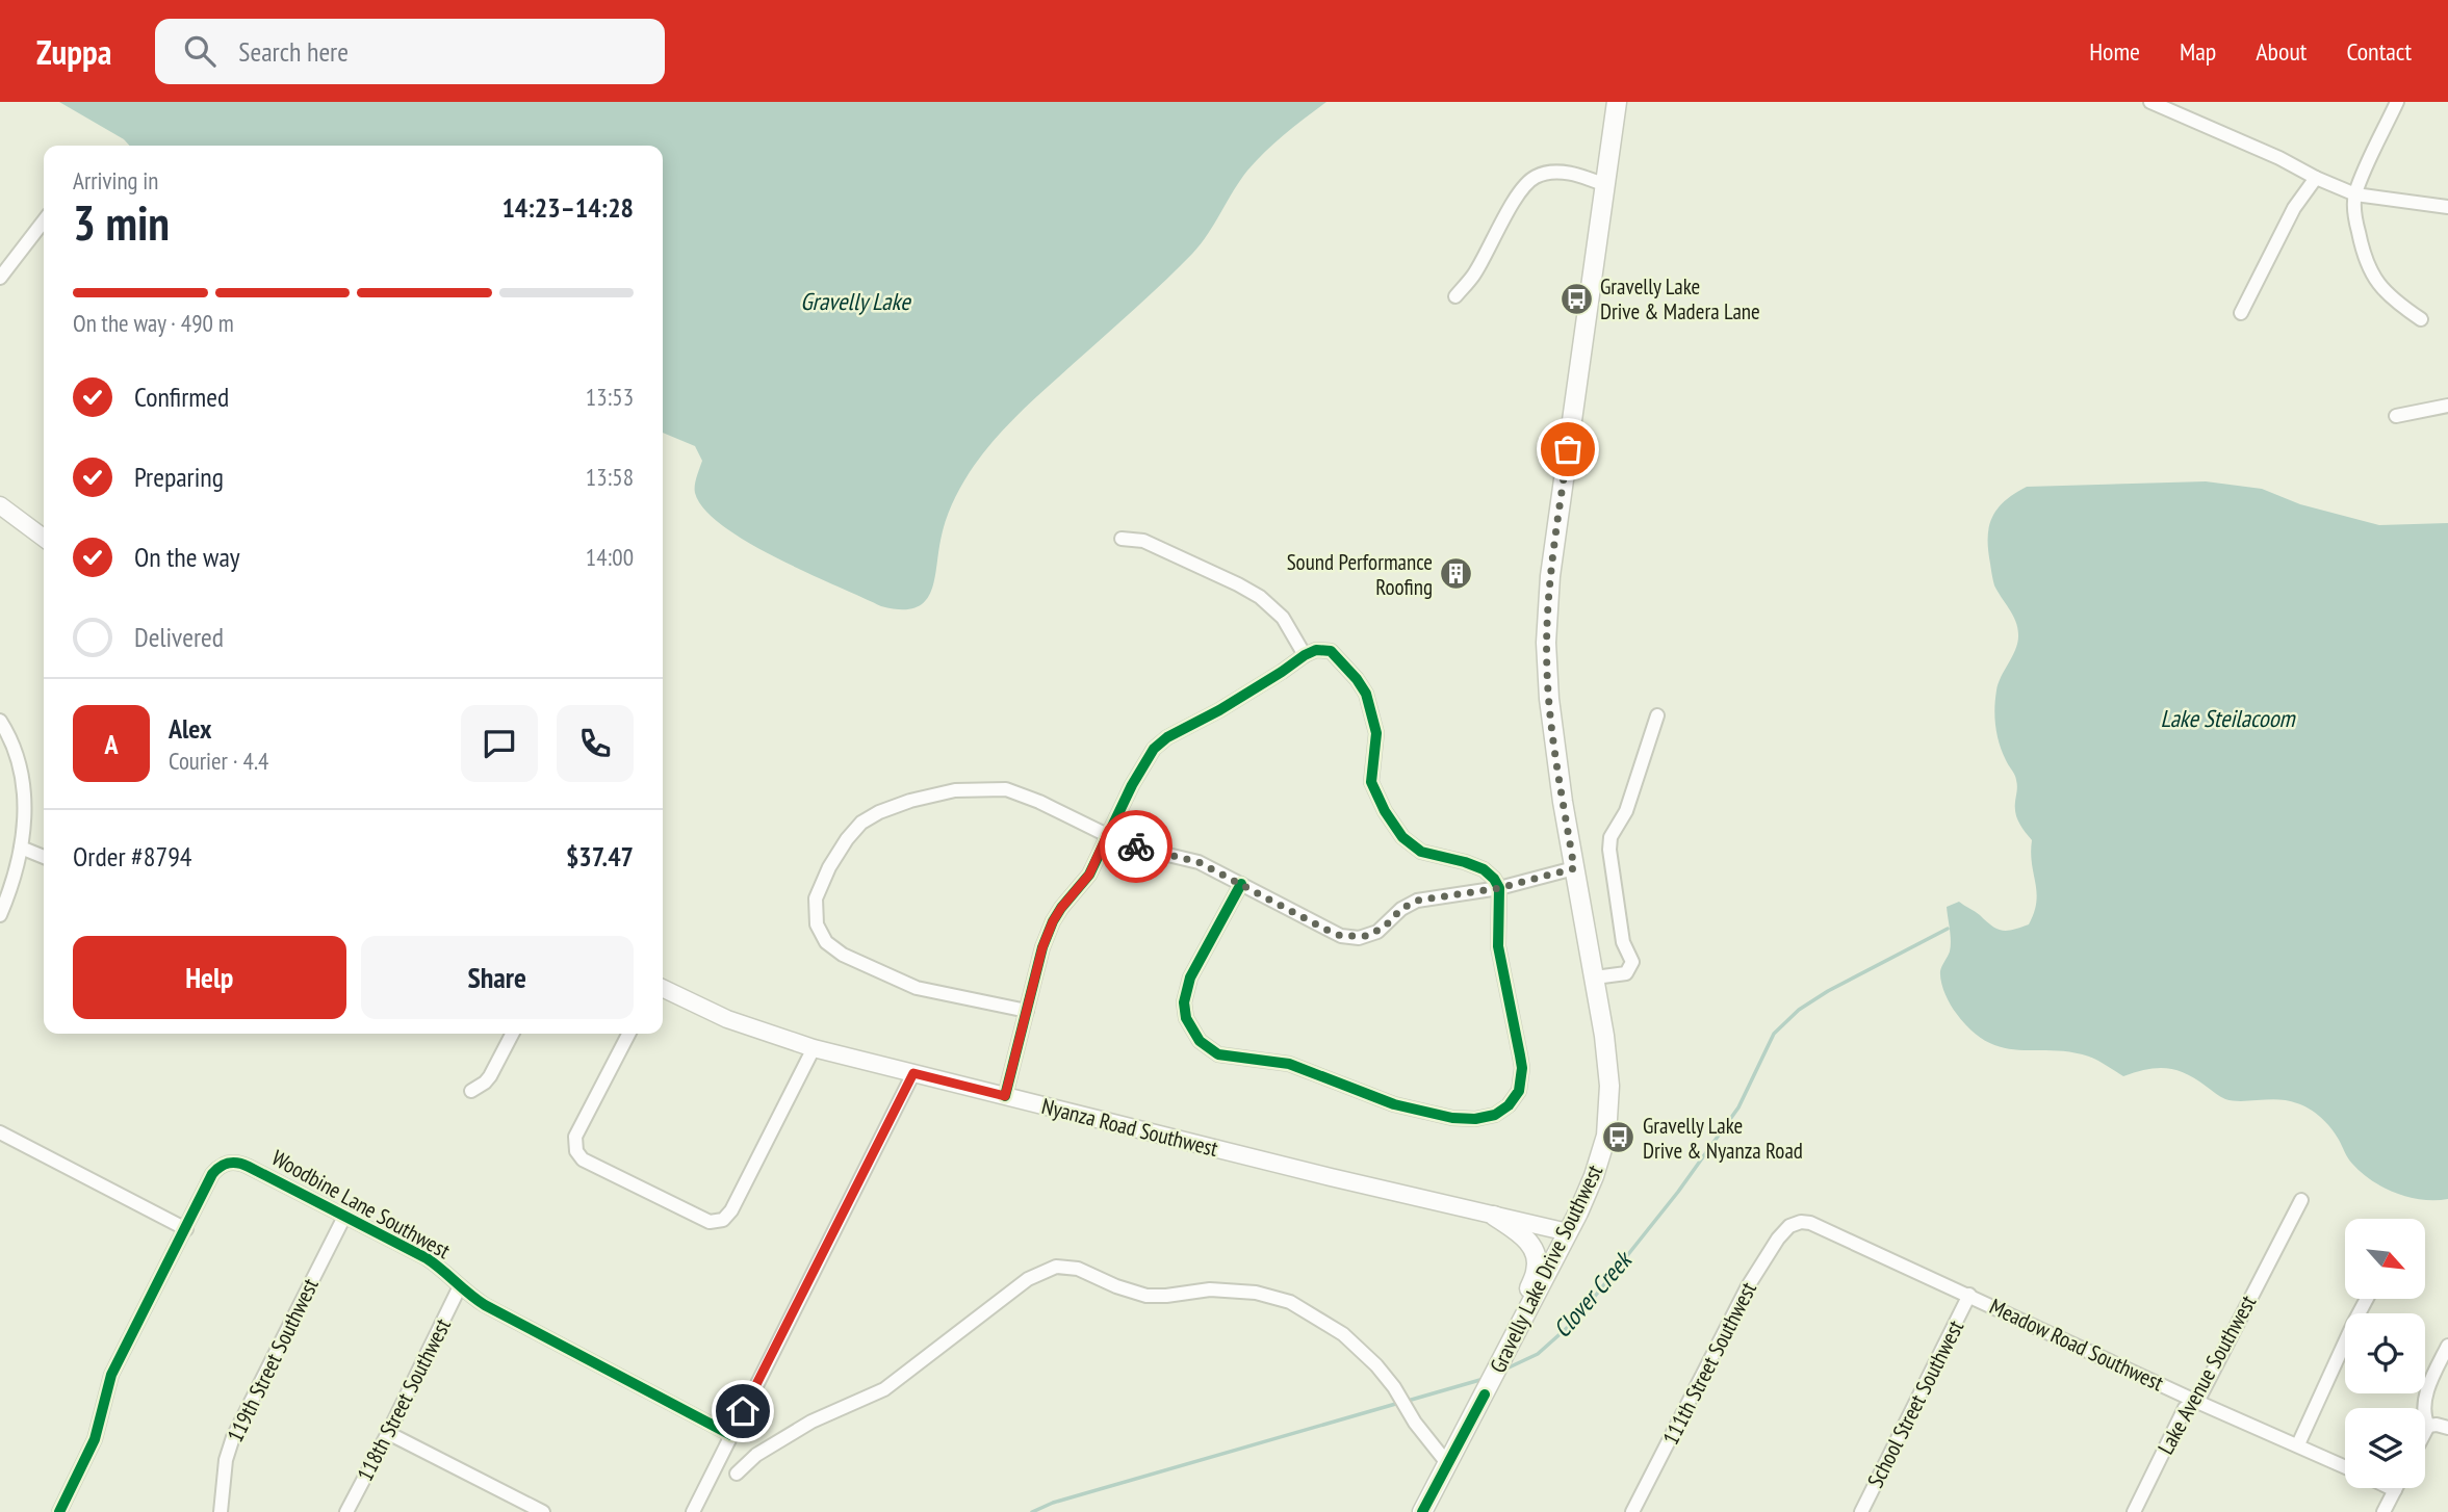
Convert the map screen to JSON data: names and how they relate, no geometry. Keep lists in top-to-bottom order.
{
  "streets": {
    "main road": ["Gravelly Lake Drive Southwest"],
    "street": [
      "Nyanza Road Southwest",
      "Woodbine Lane Southwest",
      "Meadow Road Southwest",
      "119th Street Southwest",
      "111th Street Southwest",
      "Lake Avenue Southwest",
      "118th Street Southwest",
      "School Street Southwest"
    ]
  },
  "crossings": [
    ["Nyanza Road Southwest", "Gravelly Lake Drive Southwest"],
    ["Woodbine Lane Southwest", "119th Street Southwest"],
    ["Woodbine Lane Southwest", "118th Street Southwest"],
    ["Meadow Road Southwest", "111th Street Southwest"],
    ["Meadow Road Southwest", "Lake Avenue Southwest"],
    ["Meadow Road Southwest", "School Street Southwest"]
  ],
  "water": ["Gravelly Lake", "Lake Steilacoom", "Clover Creek"],
  "places": {
    "bus stop": ["Gravelly Lake Drive & Madera Lane", "Gravelly Lake Drive & Nyanza Road"],
    "building": ["Sound Performance Roofing"]
  },
  "north": "bottom right",
  "page": {
    "header": "Zuppa",
    "search": "Search here",
    "nav": [
      "Home",
      "Map",
      "About",
      "Contact"
    ],
    "heading": ["3 min", "Arriving in", "14:23–14:28"],
    "panel": [
      "Alex",
      "Courier · 4.4",
      "Order #8794",
      "$37.47"
    ],
    "bar": "On the way · 490 m",
    "list": [
      ["Confirmed", "13:53"],
      ["Preparing", "13:58"],
      ["On the way", "14:00"],
      "Delivered"
    ],
    "round": "A",
    "buttons": ["Help", "Share"]
  }
}
